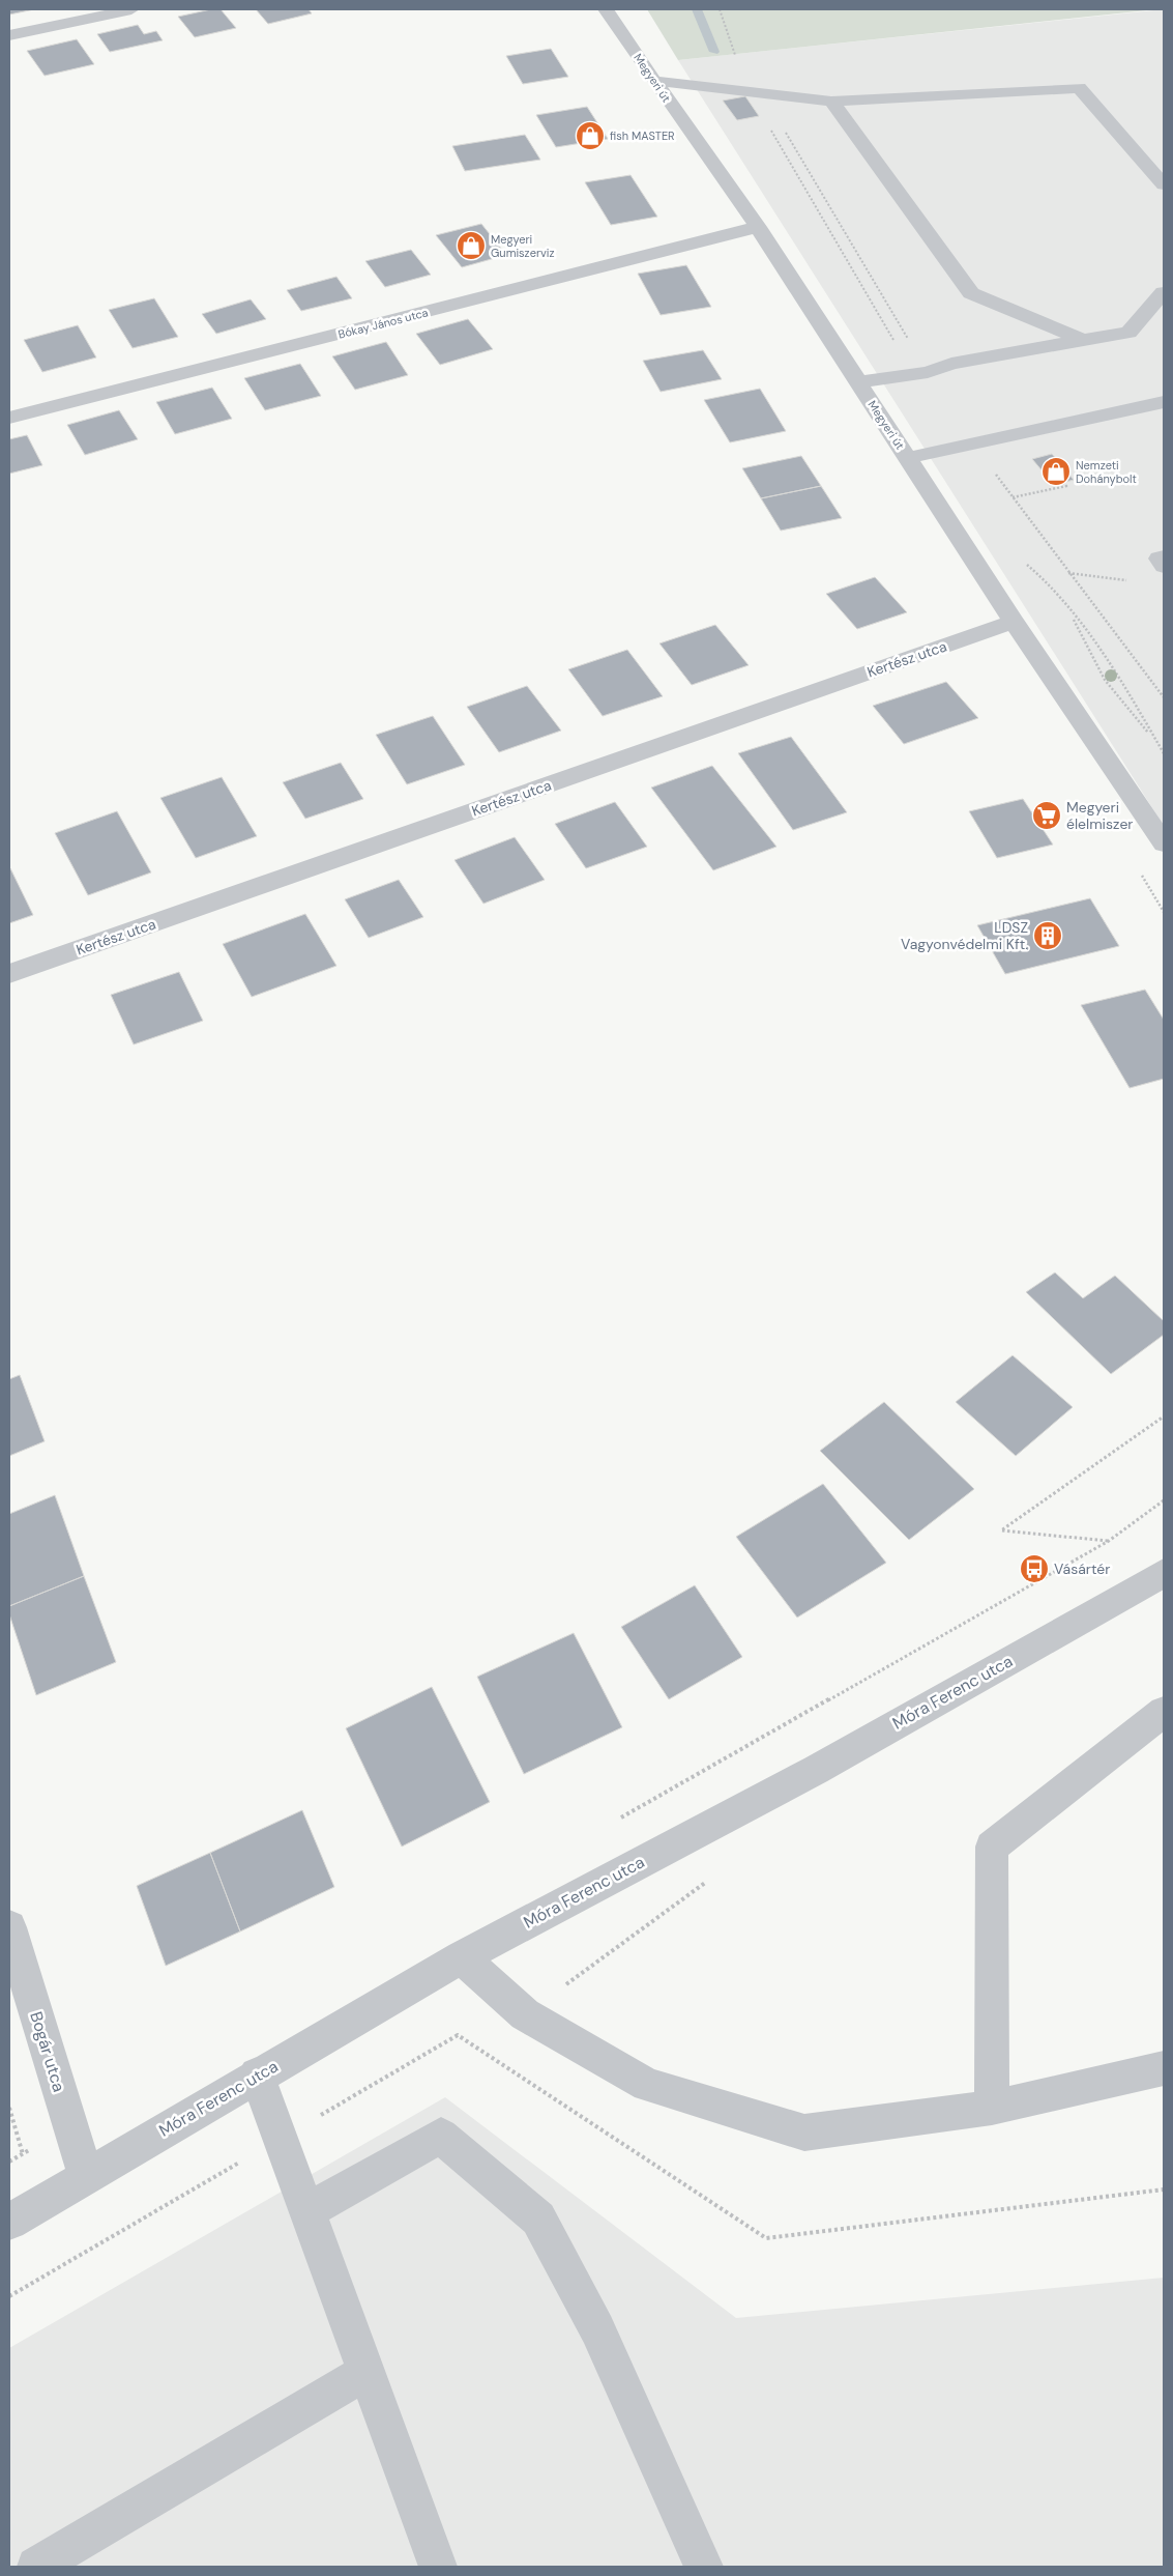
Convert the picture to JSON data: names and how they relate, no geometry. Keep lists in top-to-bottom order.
{
  "streets": {
    "street": [
      "Megyeri út",
      "Bókay János utca",
      "Kertész utca",
      "Móra Ferenc utca",
      "Bogár utca"
    ]
  },
  "crossings": [
    ["Megyeri út", "Bókay János utca"],
    ["Megyeri út", "Kertész utca"],
    ["Móra Ferenc utca", "Bogár utca"]
  ],
  "places": {
    "shop": ["fish MASTER", "Megyeri Gumiszerviz", "Nemzeti Dohánybolt"],
    "supermarket": ["Megyeri élelmiszer"],
    "building": ["LDSZ Vagyonvédelmi Kft."],
    "bus stop": ["Vásártér"]
  }
}
